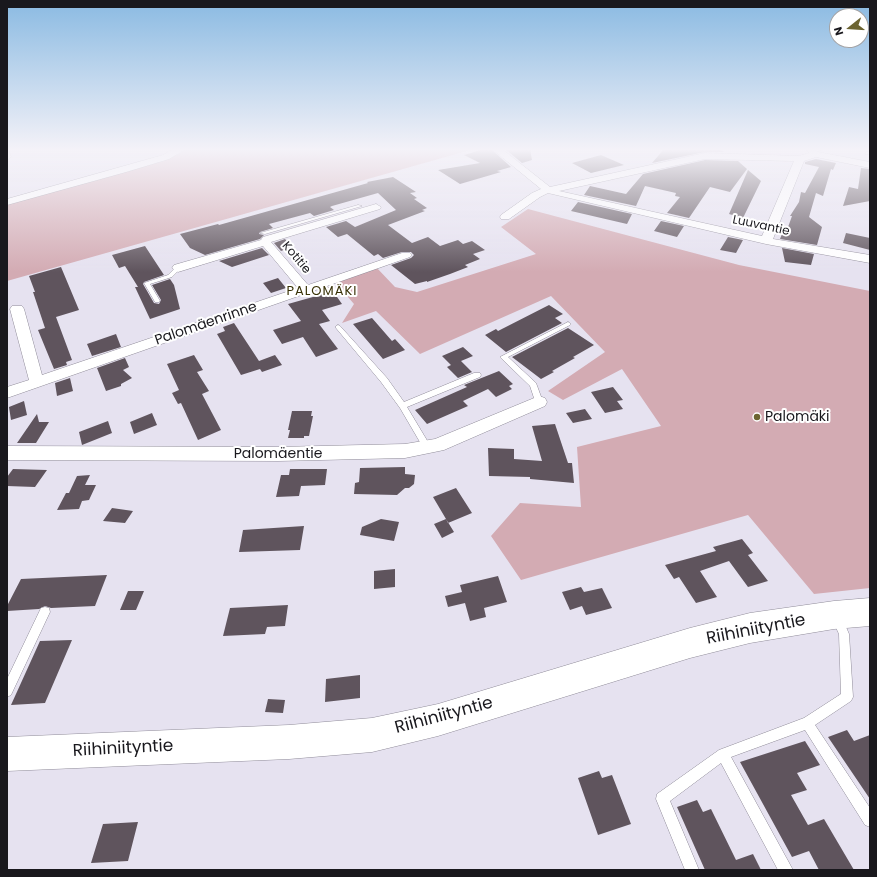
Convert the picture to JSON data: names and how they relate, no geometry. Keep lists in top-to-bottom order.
{
  "streets": {
    "main road": ["Riihiniityntie"],
    "street": [
      "Luuvantie",
      "Kotitie",
      "Palomäenrinne",
      "Palomäentie"
    ]
  },
  "crossings": [
    ["Kotitie", "Palomäenrinne"]
  ],
  "districts": ["PALOMÄKI"],
  "places": ["Palomäki"],
  "north": "left"
}
